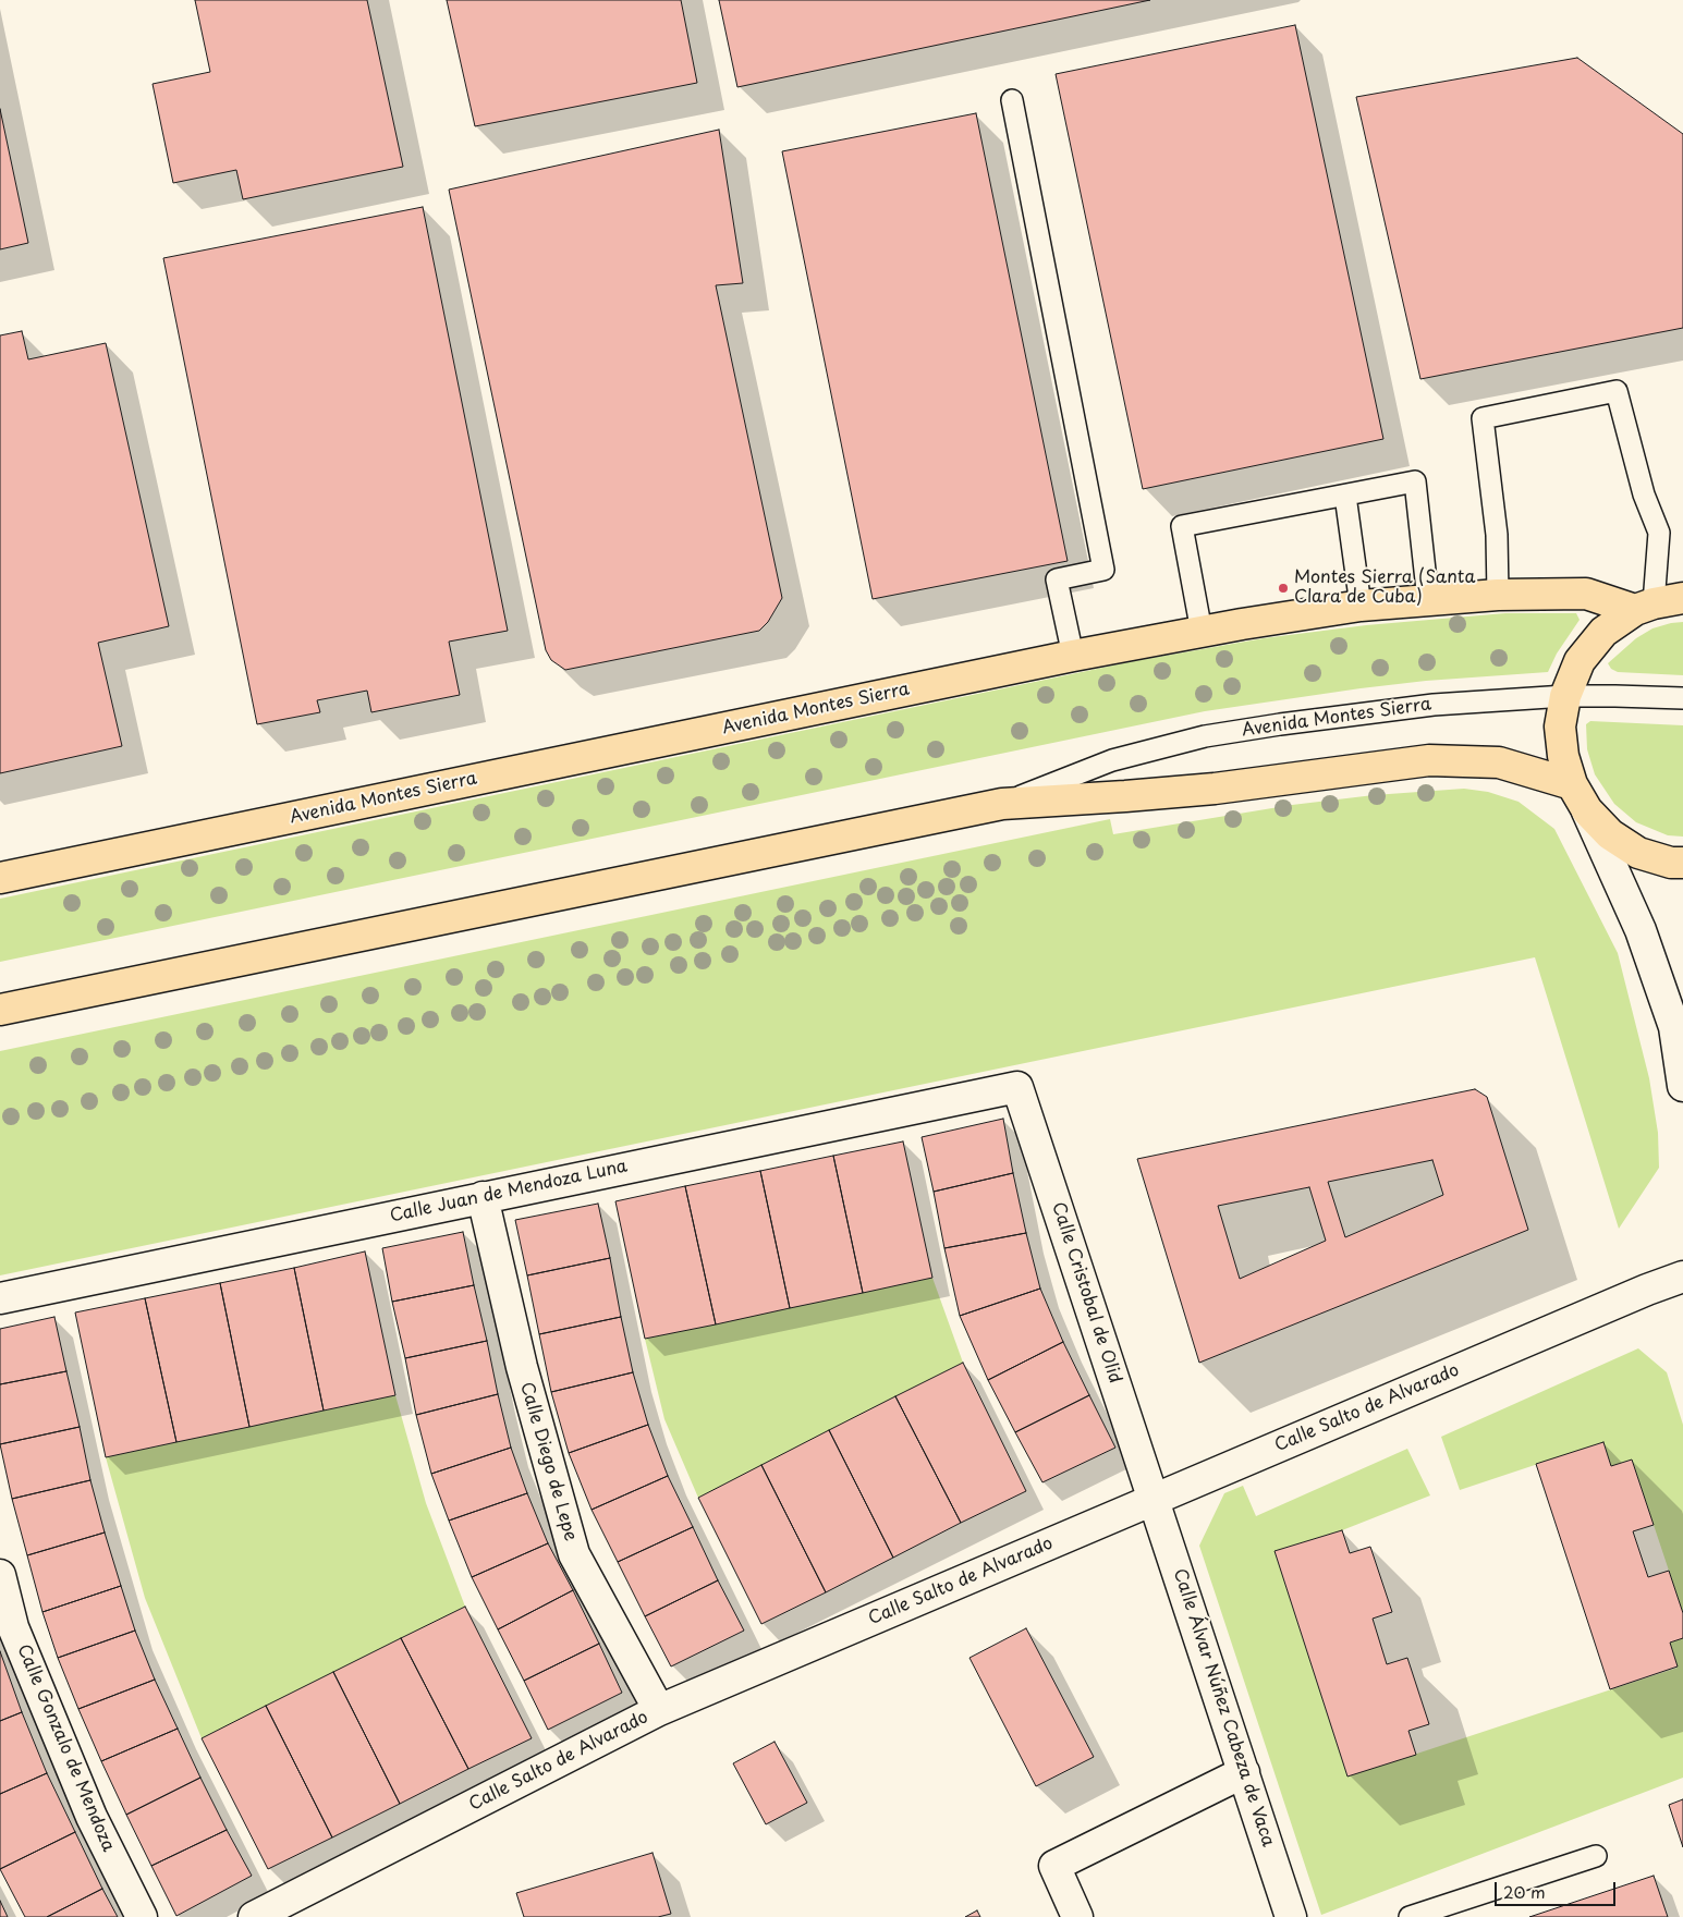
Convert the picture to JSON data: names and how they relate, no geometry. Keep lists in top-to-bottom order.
{
  "streets": {
    "main road": ["Avenida Montes Sierra"],
    "street": [
      "Calle Juan de Mendoza Luna",
      "Calle Cristobal de Olid",
      "Calle Salto de Alvarado",
      "Calle Diego de Lepe",
      "Calle Álvar Núñez Cabeza de Vaca",
      "Calle Gonzalo de Mendoza"
    ]
  },
  "crossings": [
    ["Calle Juan de Mendoza Luna", "Calle Cristobal de Olid"],
    ["Calle Juan de Mendoza Luna", "Calle Diego de Lepe"],
    ["Calle Cristobal de Olid", "Calle Salto de Alvarado"],
    ["Calle Cristobal de Olid", "Calle Álvar Núñez Cabeza de Vaca"],
    ["Calle Salto de Alvarado", "Calle Diego de Lepe"],
    ["Calle Salto de Alvarado", "Calle Álvar Núñez Cabeza de Vaca"]
  ],
  "places": ["Montes Sierra (Santa Clara de Cuba)"],
  "scale_bar": "20 m"
}
